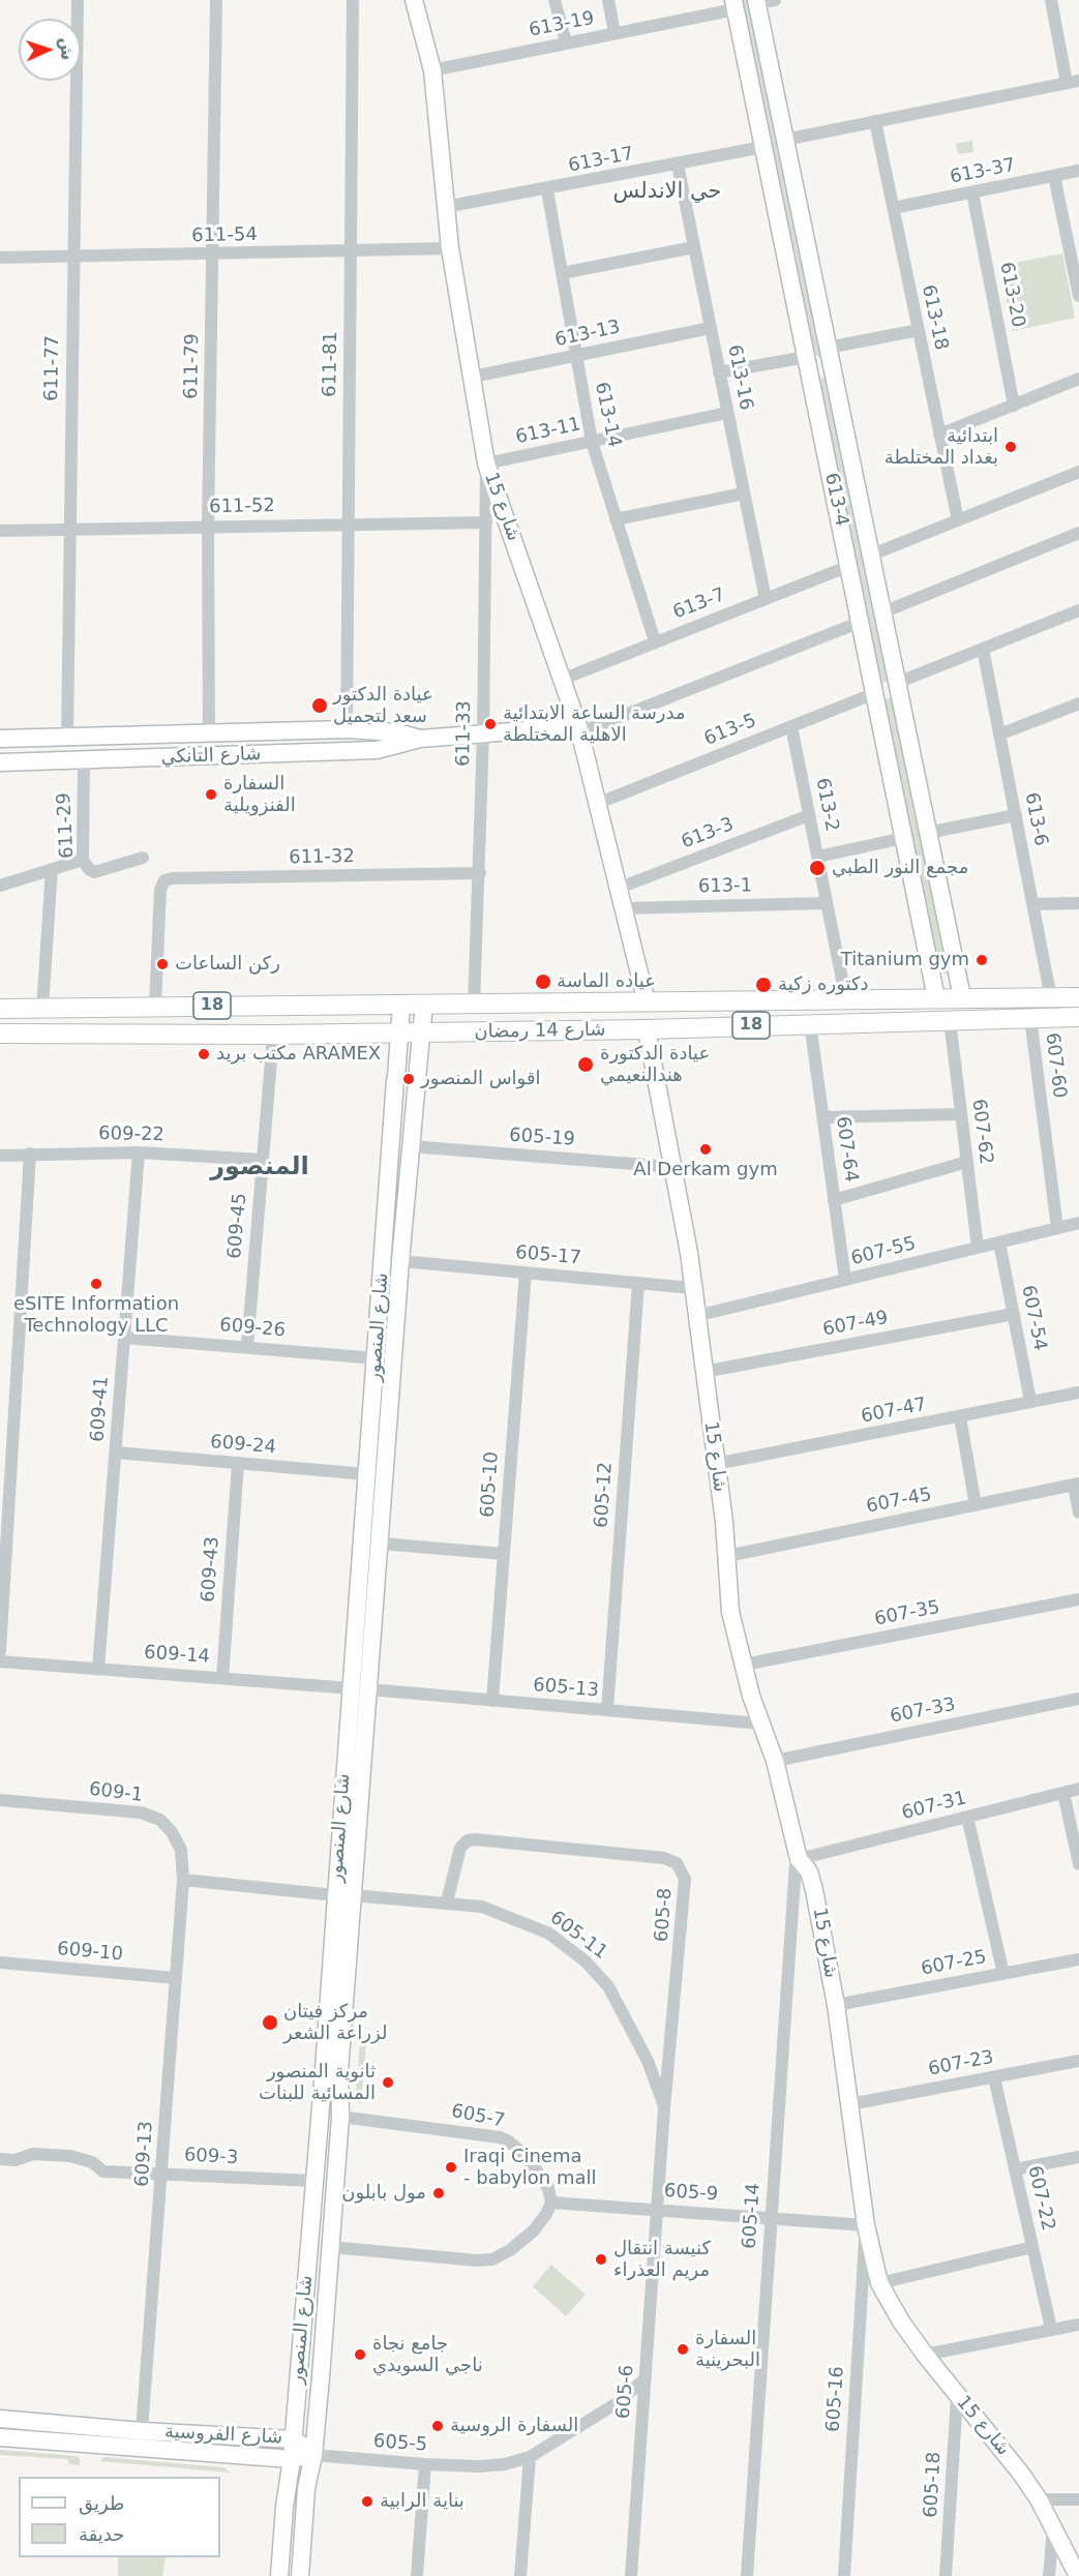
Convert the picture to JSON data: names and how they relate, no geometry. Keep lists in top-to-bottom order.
{
  "streets": {
    "main road": ["18", "شارع 14 رمضان"],
    "street": [
      "613-19",
      "613-17",
      "613-37",
      "611-54",
      "613-20",
      "613-18",
      "613-13",
      "611-81",
      "611-79",
      "611-77",
      "613-16",
      "613-14",
      "613-11",
      "613-4",
      "611-52",
      "شارع 15",
      "613-7",
      "613-5",
      "611-33",
      "شارع التانكي",
      "613-2",
      "613-6",
      "611-29",
      "613-3",
      "611-32",
      "613-1",
      "607-60",
      "607-62",
      "609-22",
      "605-19",
      "607-64",
      "609-45",
      "607-55",
      "605-17",
      "607-54",
      "607-49",
      "شارع المنصور",
      "609-26",
      "609-41",
      "607-47",
      "609-24",
      "605-10",
      "605-12",
      "607-45",
      "609-43",
      "607-35",
      "609-14",
      "605-13",
      "607-33",
      "609-1",
      "607-31",
      "605-8",
      "605-11",
      "609-10",
      "607-25",
      "607-23",
      "605-7",
      "609-13",
      "609-3",
      "605-9",
      "607-22",
      "605-14",
      "605-6",
      "605-16",
      "شارع الفروسية",
      "605-5",
      "605-18"
    ]
  },
  "crossings": [
    ["613-19", "613-4"],
    ["613-19", "شارع 15"],
    ["613-17", "613-16"],
    ["613-17", "613-14"],
    ["613-17", "613-4"],
    ["613-17", "شارع 15"],
    ["613-37", "613-20"],
    ["613-37", "613-18"],
    ["611-54", "611-81"],
    ["611-54", "611-79"],
    ["611-54", "611-77"],
    ["611-54", "شارع 15"],
    ["613-13", "613-16"],
    ["613-13", "613-14"],
    ["613-13", "شارع 15"],
    ["611-81", "611-52"],
    ["611-81", "شارع التانكي"],
    ["611-79", "611-52"],
    ["611-79", "شارع التانكي"],
    ["611-77", "611-52"],
    ["611-77", "شارع التانكي"],
    ["613-16", "613-11"],
    ["613-16", "613-7"],
    ["613-14", "613-11"],
    ["613-14", "613-7"],
    ["613-11", "شارع 15"],
    ["613-11", "611-33"],
    ["613-4", "613-7"],
    ["613-4", "613-5"],
    ["613-4", "شارع 14 رمضان"],
    ["611-52", "611-33"],
    ["شارع 15", "613-7"],
    ["شارع 15", "613-5"],
    ["شارع 15", "611-33"],
    ["شارع 15", "شارع التانكي"],
    ["شارع 15", "613-3"],
    ["شارع 15", "613-1"],
    ["شارع 15", "شارع 14 رمضان"],
    ["شارع 15", "605-19"],
    ["شارع 15", "607-55"],
    ["شارع 15", "605-17"],
    ["شارع 15", "607-49"],
    ["شارع 15", "607-47"],
    ["شارع 15", "607-45"],
    ["شارع 15", "607-35"],
    ["شارع 15", "605-13"],
    ["شارع 15", "607-33"],
    ["شارع 15", "607-31"],
    ["شارع 15", "607-25"],
    ["شارع 15", "607-23"],
    ["شارع 15", "605-9"],
    ["شارع 15", "605-14"],
    ["شارع 15", "605-16"],
    ["شارع 15", "605-18"],
    ["613-5", "613-2"],
    ["611-33", "شارع التانكي"],
    ["611-33", "611-32"],
    ["611-33", "شارع 14 رمضان"],
    ["شارع التانكي", "611-29"],
    ["613-2", "613-3"],
    ["613-2", "613-1"],
    ["613-2", "شارع 14 رمضان"],
    ["613-6", "شارع 14 رمضان"],
    ["611-32", "شارع 14 رمضان"],
    ["شارع 14 رمضان", "607-60"],
    ["شارع 14 رمضان", "607-62"],
    ["شارع 14 رمضان", "607-64"],
    ["شارع 14 رمضان", "609-45"],
    ["شارع 14 رمضان", "شارع المنصور"],
    ["607-60", "607-55"],
    ["607-62", "607-55"],
    ["609-22", "609-45"],
    ["609-22", "609-41"],
    ["605-19", "شارع المنصور"],
    ["607-64", "607-55"],
    ["609-45", "609-26"],
    ["607-55", "607-54"],
    ["605-17", "شارع المنصور"],
    ["605-17", "605-10"],
    ["605-17", "605-12"],
    ["607-54", "607-49"],
    ["607-54", "607-47"],
    ["شارع المنصور", "609-26"],
    ["شارع المنصور", "609-24"],
    ["شارع المنصور", "609-14"],
    ["شارع المنصور", "605-13"],
    ["شارع المنصور", "605-11"],
    ["شارع المنصور", "605-7"],
    ["شارع المنصور", "609-3"],
    ["شارع المنصور", "شارع الفروسية"],
    ["شارع المنصور", "605-5"],
    ["609-26", "609-41"],
    ["609-41", "609-24"],
    ["609-41", "609-14"],
    ["609-24", "609-43"],
    ["605-10", "605-13"],
    ["605-12", "605-13"],
    ["609-43", "609-14"],
    ["609-1", "609-13"],
    ["607-31", "605-14"],
    ["605-8", "605-11"],
    ["605-8", "605-9"],
    ["605-8", "605-6"],
    ["609-10", "609-13"],
    ["607-23", "607-22"],
    ["605-7", "605-9"],
    ["609-13", "609-3"],
    ["609-13", "شارع الفروسية"],
    ["605-9", "605-14"],
    ["605-9", "605-6"],
    ["605-9", "605-16"],
    ["605-6", "605-5"],
    ["شارع الفروسية", "605-5"]
  ],
  "districts": ["حي الاندلس", "المنصور"],
  "places": [
    "ابتدائية بغداد المختلطة",
    "عيادة الدكتور سعد لتجميل",
    "مدرسة الساعة الابتدائية الاهلية المختلطة",
    "السفارة الفنزويلية",
    "مجمع النور الطبي",
    "Titanium gym",
    "ركن الساعات",
    "عياده الماسة",
    "دكتوره زكية",
    "مكتب بريد ARAMEX",
    "عيادة الدكتورة هندالنعيمي",
    "اقواس المنصور",
    "Al Derkam gym",
    "eSITE Information Technology LLC",
    "مركز فيتان لزراعة الشعر",
    "ثانوية المنصور المسائية للبنات",
    "Iraqi Cinema - babylon mall",
    "مول بابلون",
    "كنيسة انتقال مريم العذراء",
    "السفارة البحرينية",
    "جامع نجاة ناجي السويدي",
    "السفارة الروسية",
    "بناية الرابية"
  ],
  "legend": ["طريق", "حديقة"],
  "north": "right"
}
